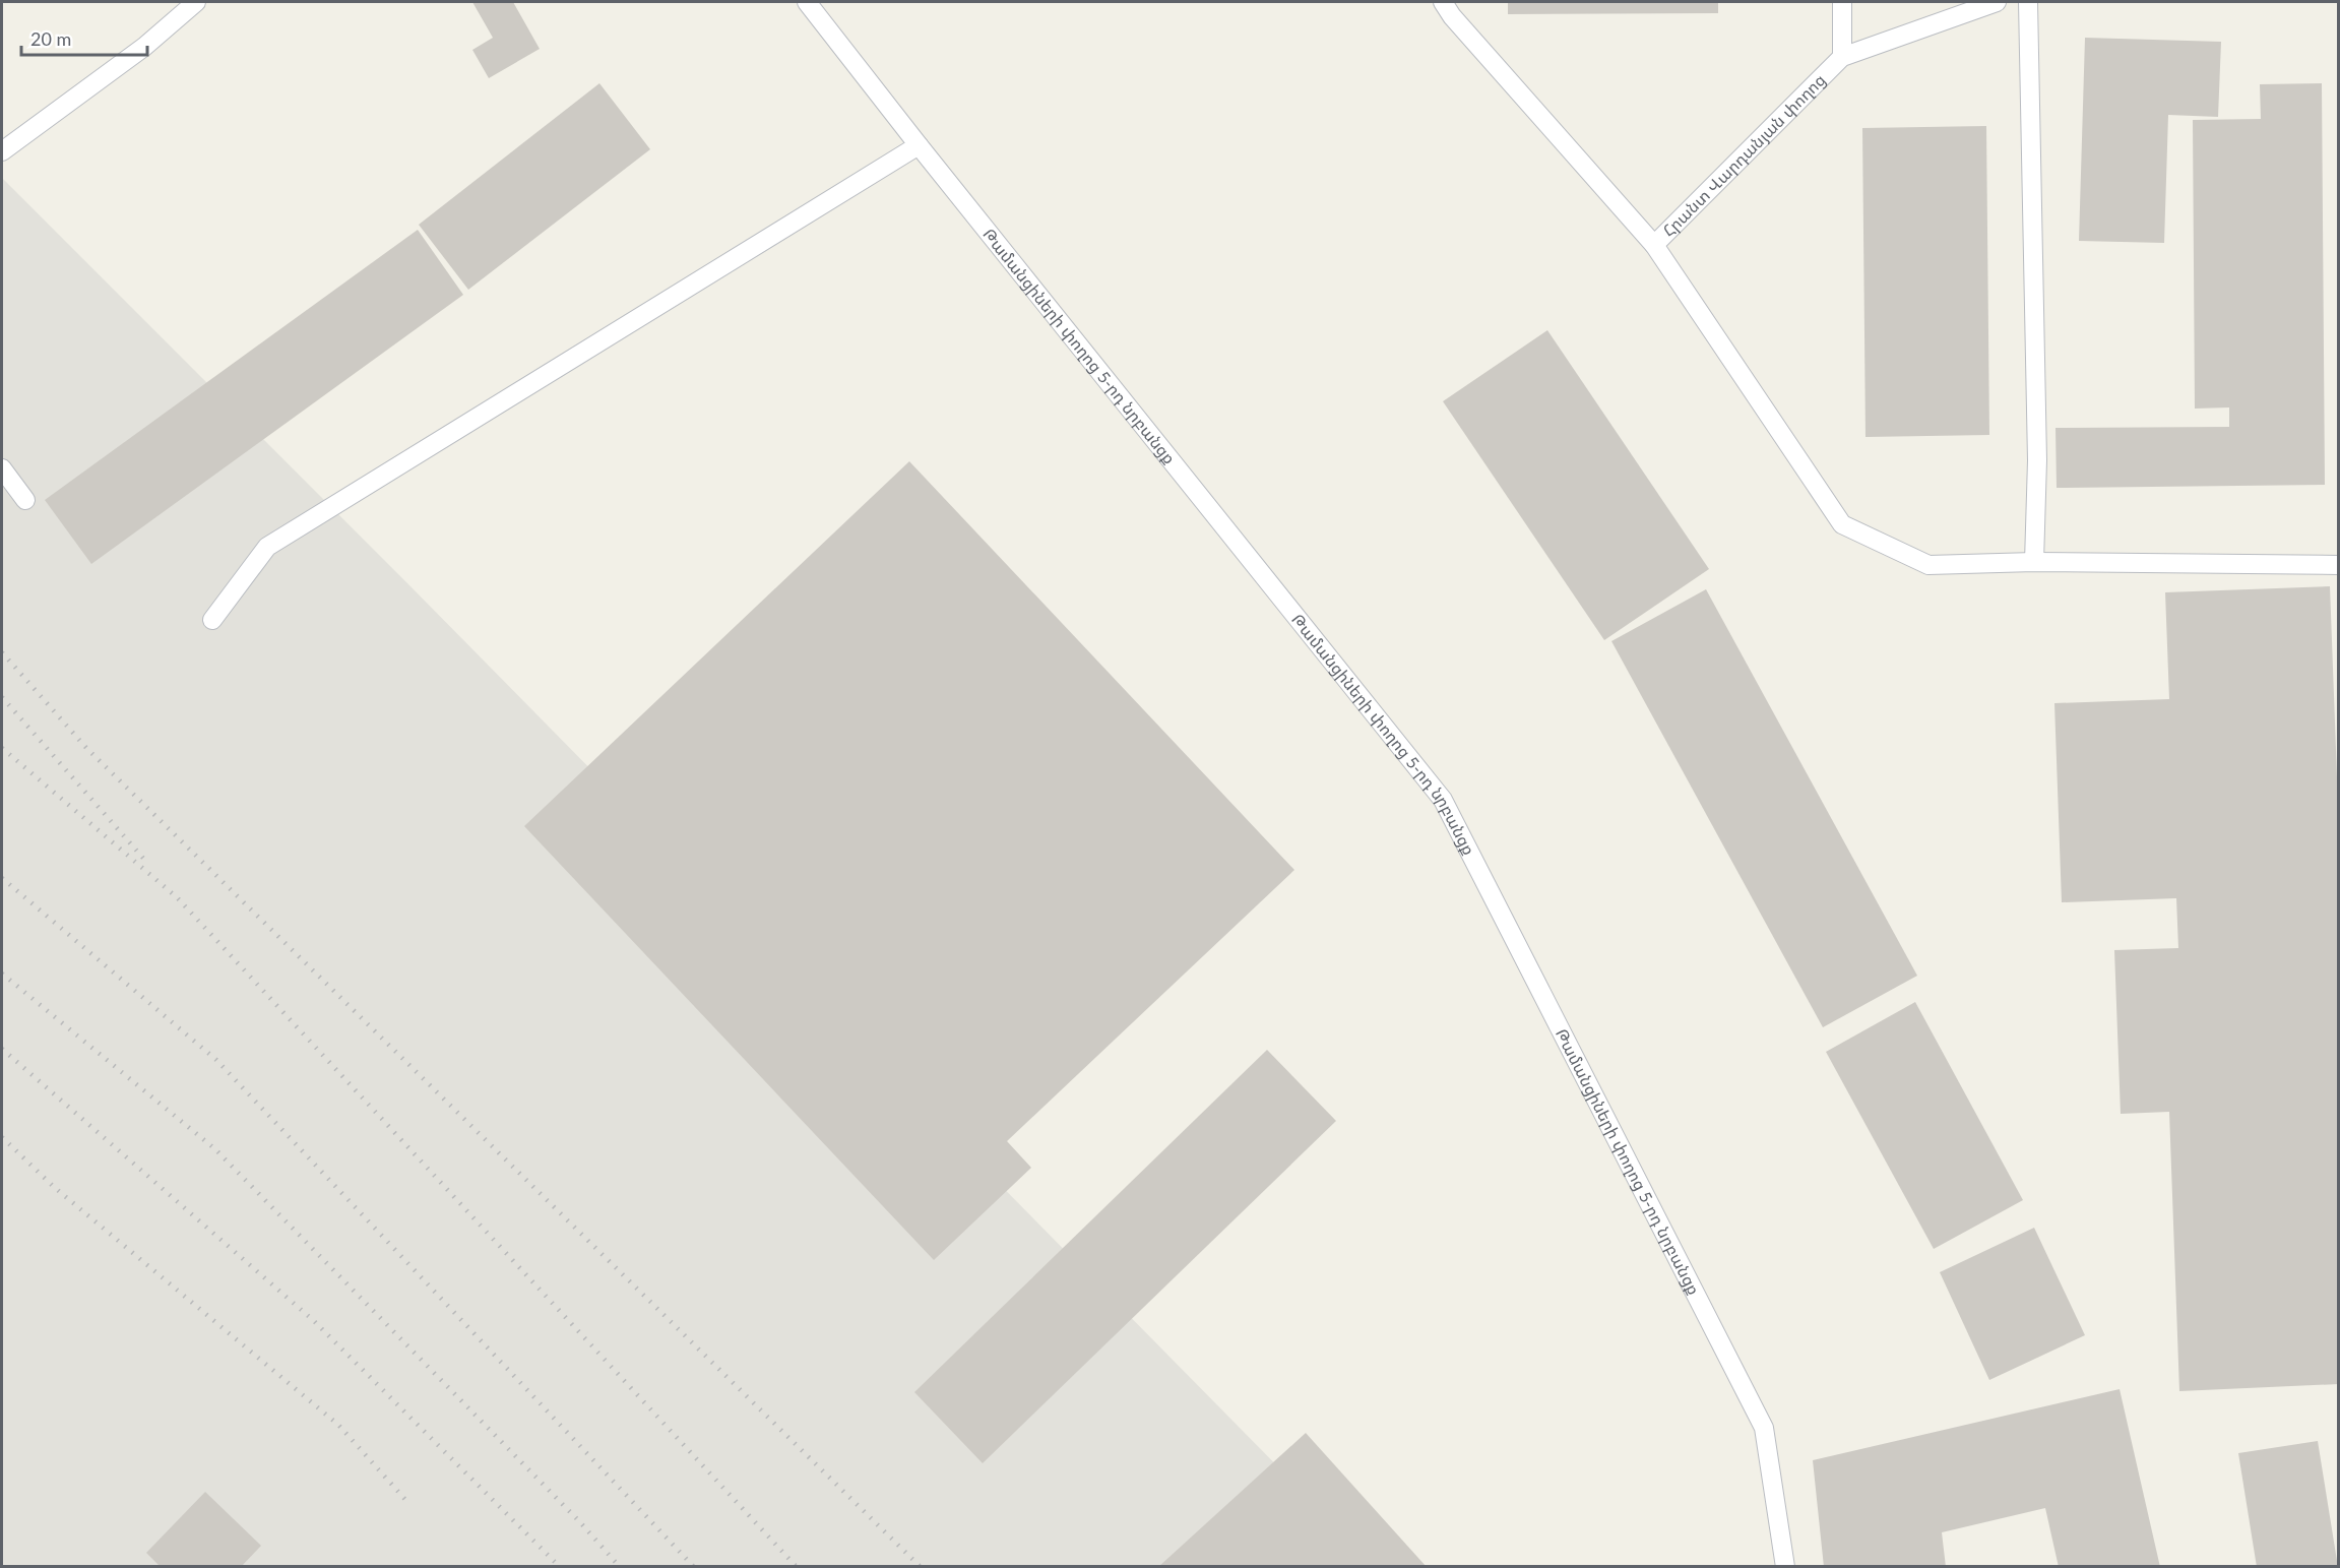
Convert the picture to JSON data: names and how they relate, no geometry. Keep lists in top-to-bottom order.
{
  "streets": {
    "lane": ["Հրանտ Վարդանյան փողոց", "Թամանցիների փողոց 5-րդ նրբանցք"]
  },
  "scale_bar": "20 m"
}
